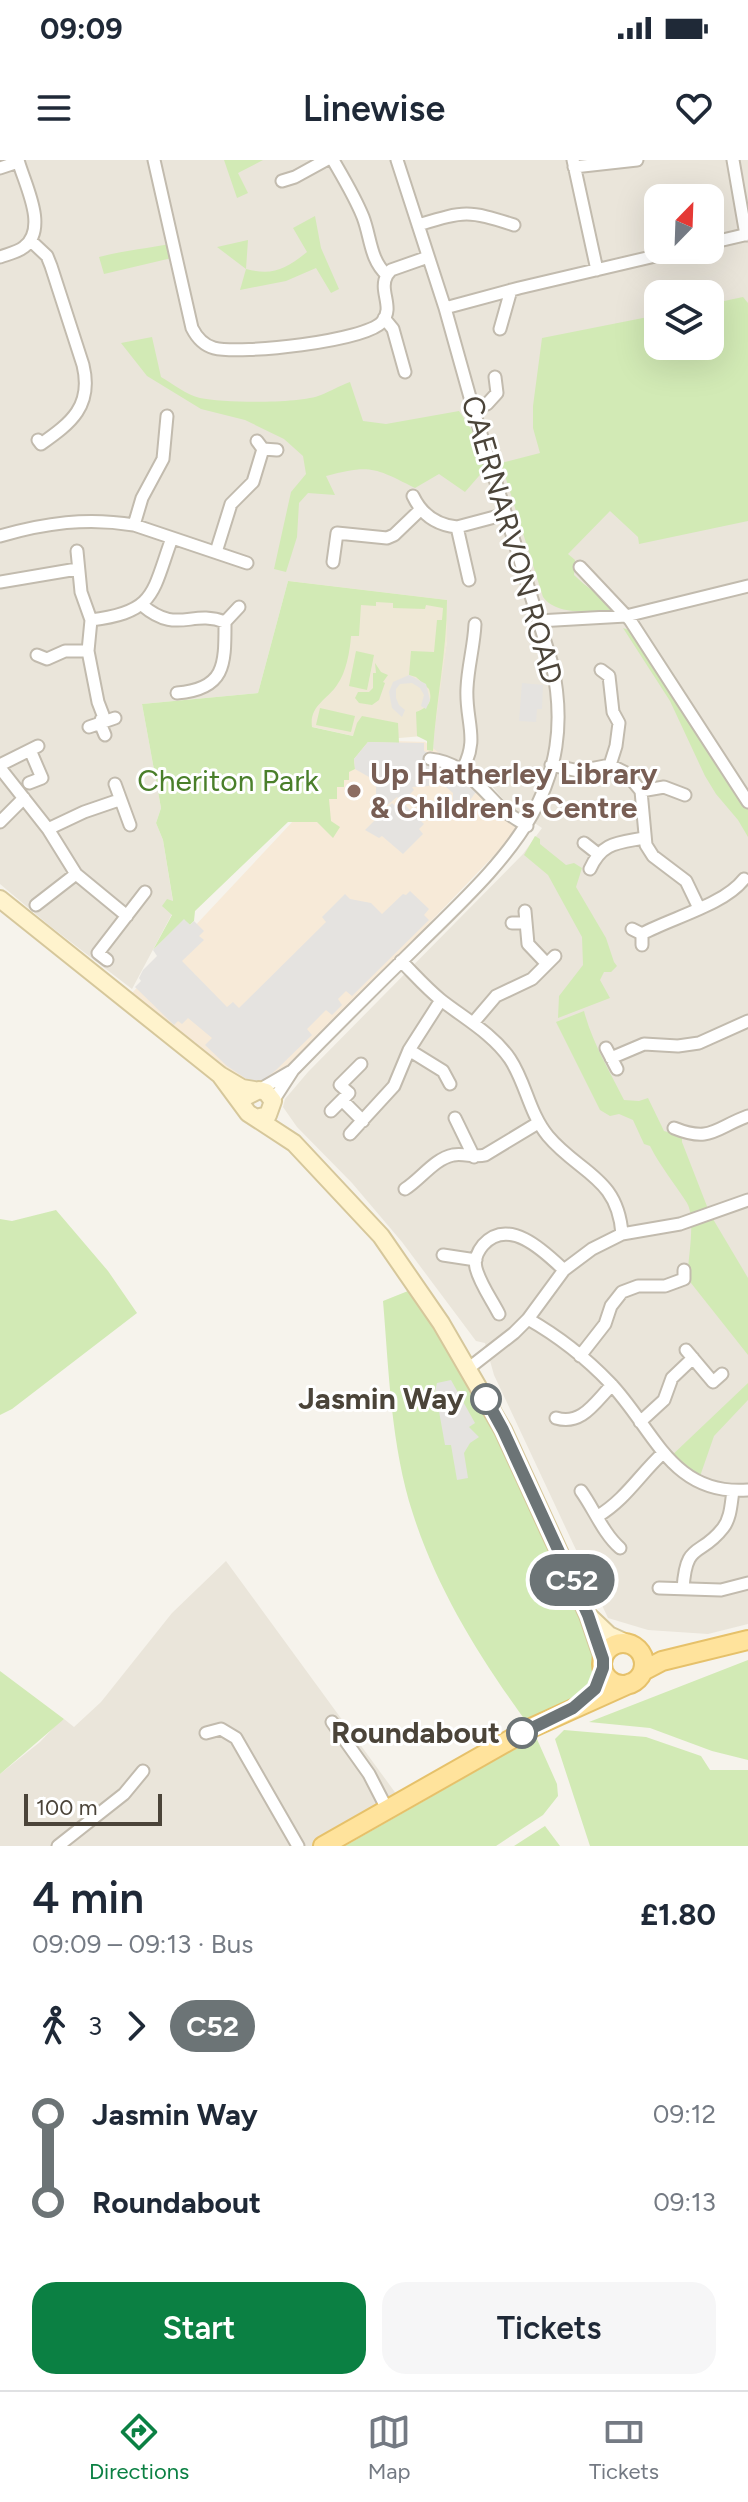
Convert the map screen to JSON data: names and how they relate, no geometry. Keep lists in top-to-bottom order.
{
  "streets": {
    "street": ["CAERNARVON ROAD"]
  },
  "parks": ["Cheriton Park"],
  "places": ["Up Hatherley Library & Children's Centre", "Jasmin Way", "Roundabout"],
  "lines": ["bus line C52"],
  "scale_bar": "100 m",
  "north": "top right",
  "page": {
    "status": "09:09",
    "header": "Linewise",
    "on_map": "C52",
    "scale": "100 m",
    "heading": ["4 min", "09:09 – 09:13 · Bus", "£1.80"],
    "legs": ["3", "C52"],
    "list": [
      {
        "name": "Jasmin Way",
        "value": "09:12"
      },
      {
        "name": "Roundabout",
        "value": "09:13"
      }
    ],
    "buttons": ["Start", "Tickets"],
    "tabs": ["Directions", "Map", "Tickets"]
  }
}
